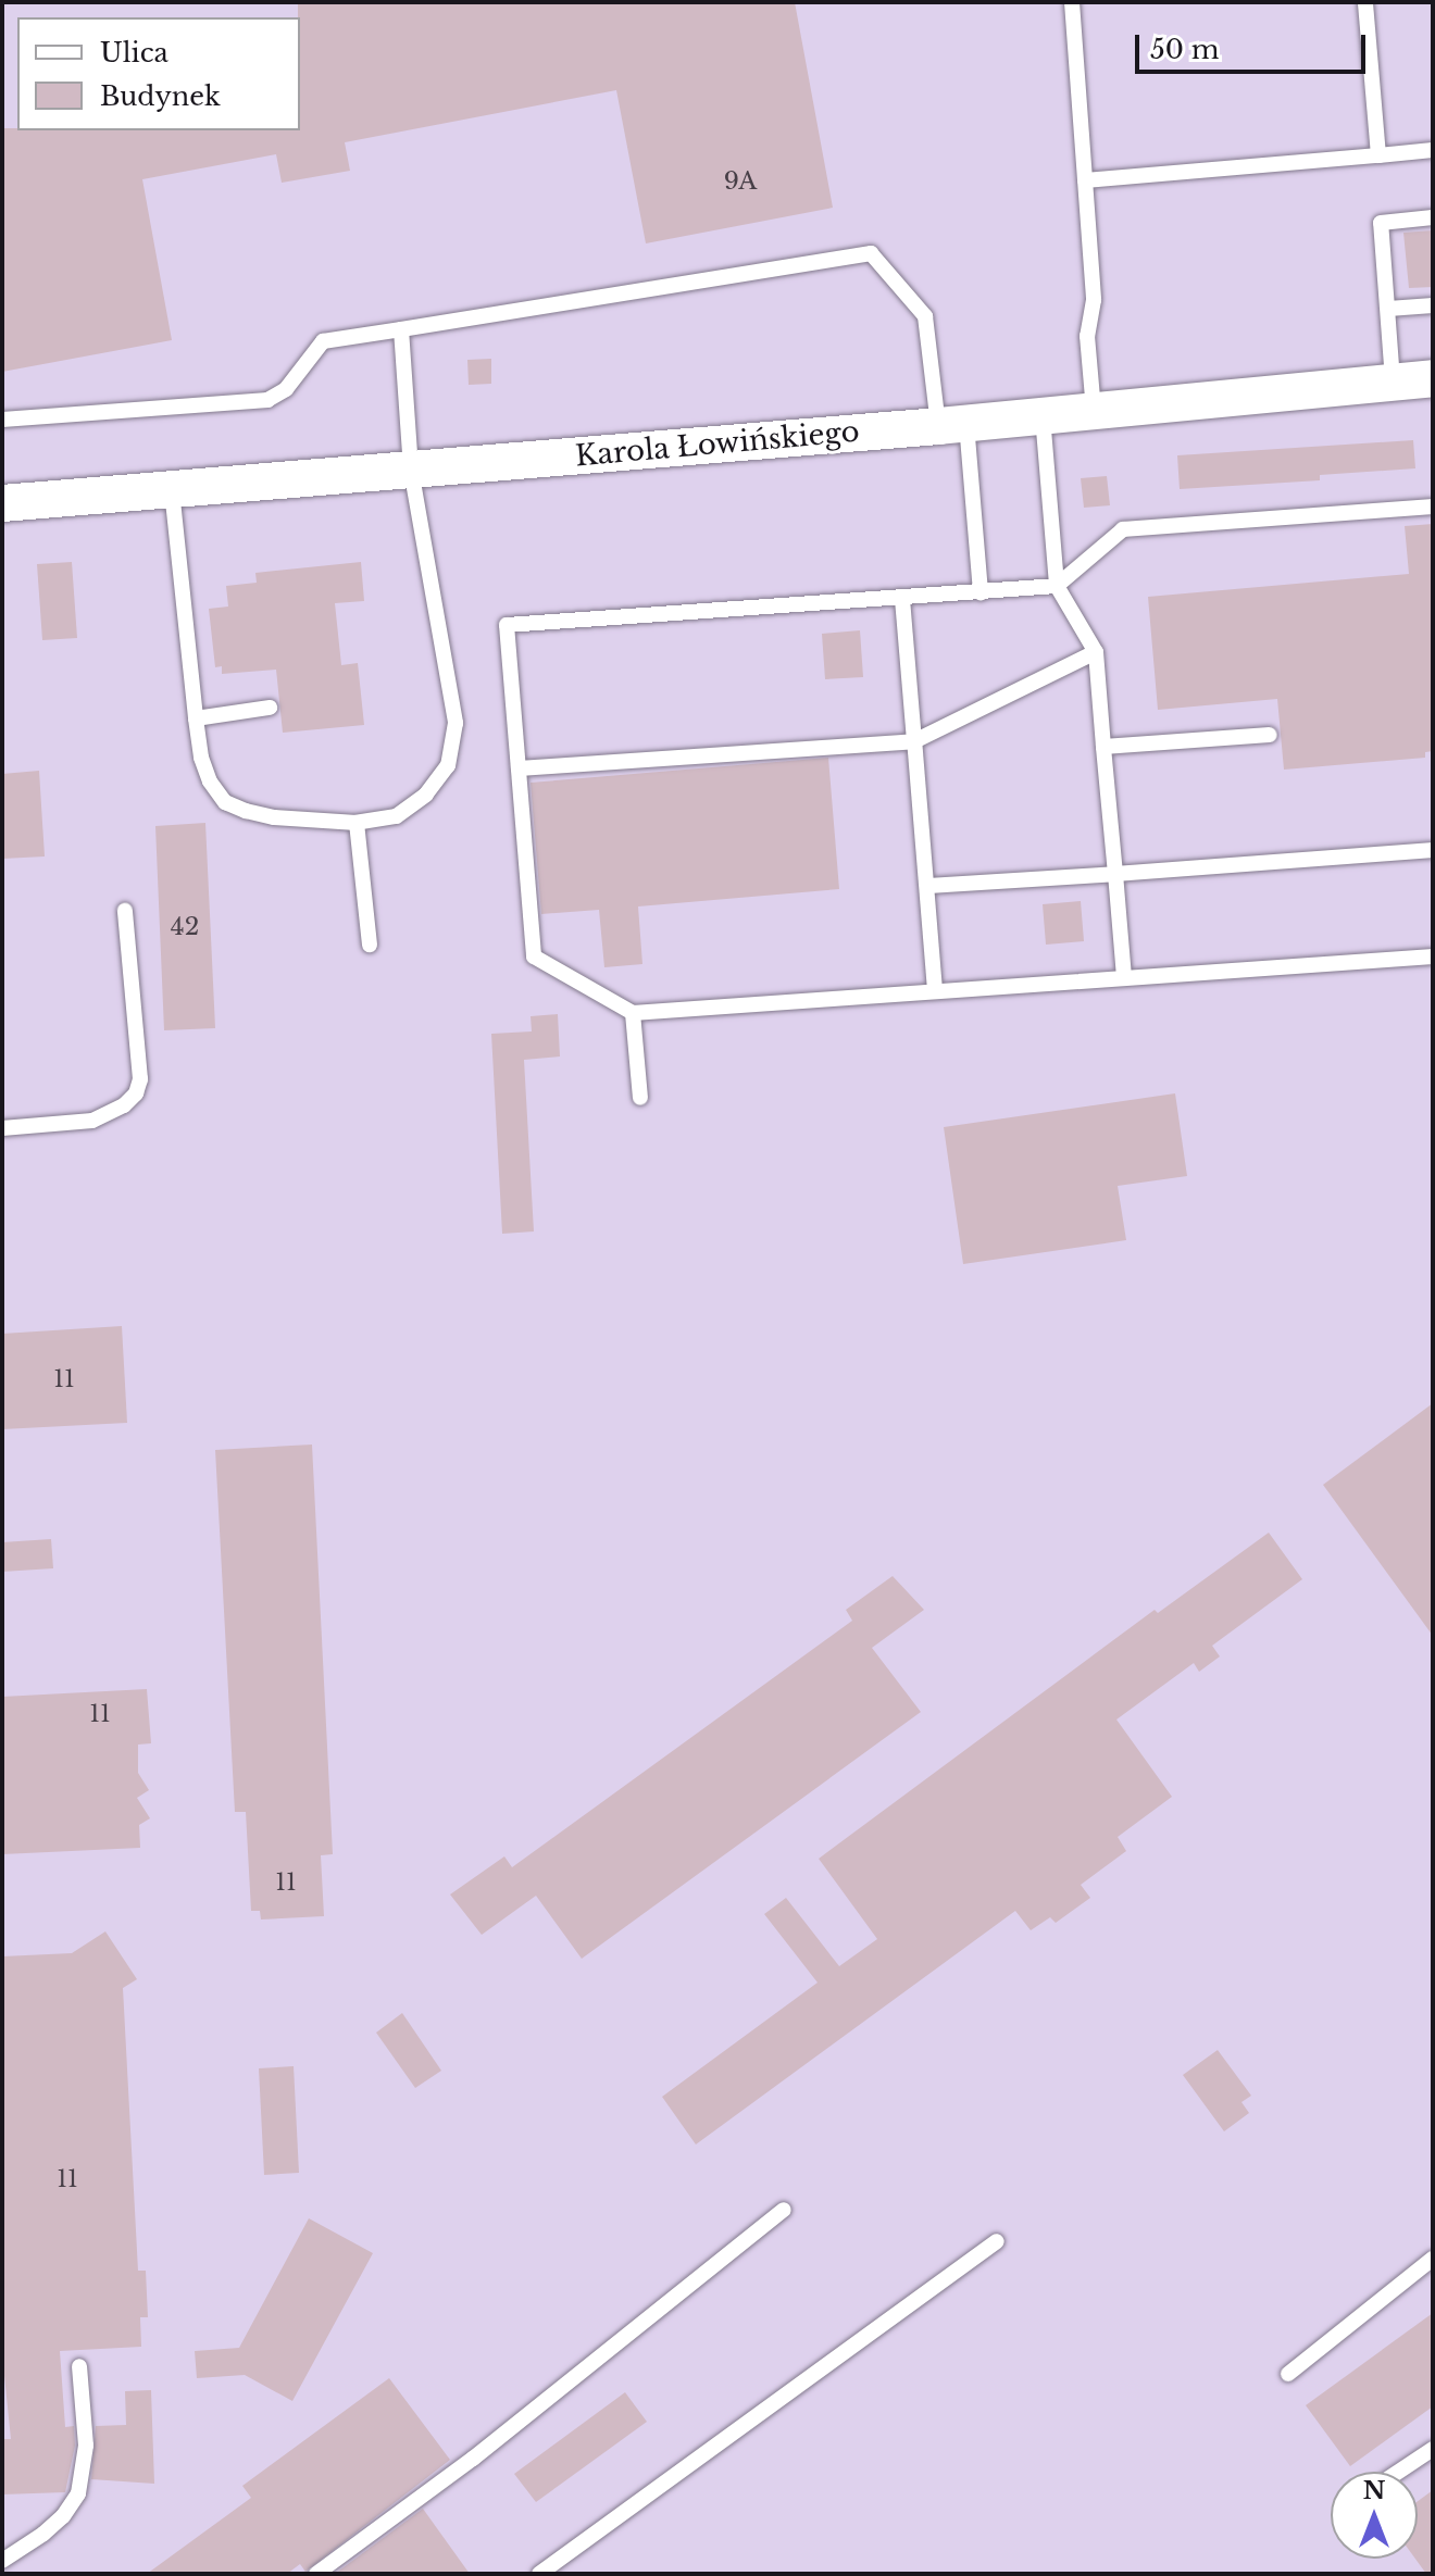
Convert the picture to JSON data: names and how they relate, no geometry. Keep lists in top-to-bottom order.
{
  "streets": {
    "street": ["Karola Łowińskiego"]
  },
  "house_numbers": [
    "9A",
    "42",
    "11",
    "11",
    "11",
    "11"
  ],
  "legend": ["Ulica", "Budynek"],
  "scale_bar": "50 m",
  "north": "top"
}
